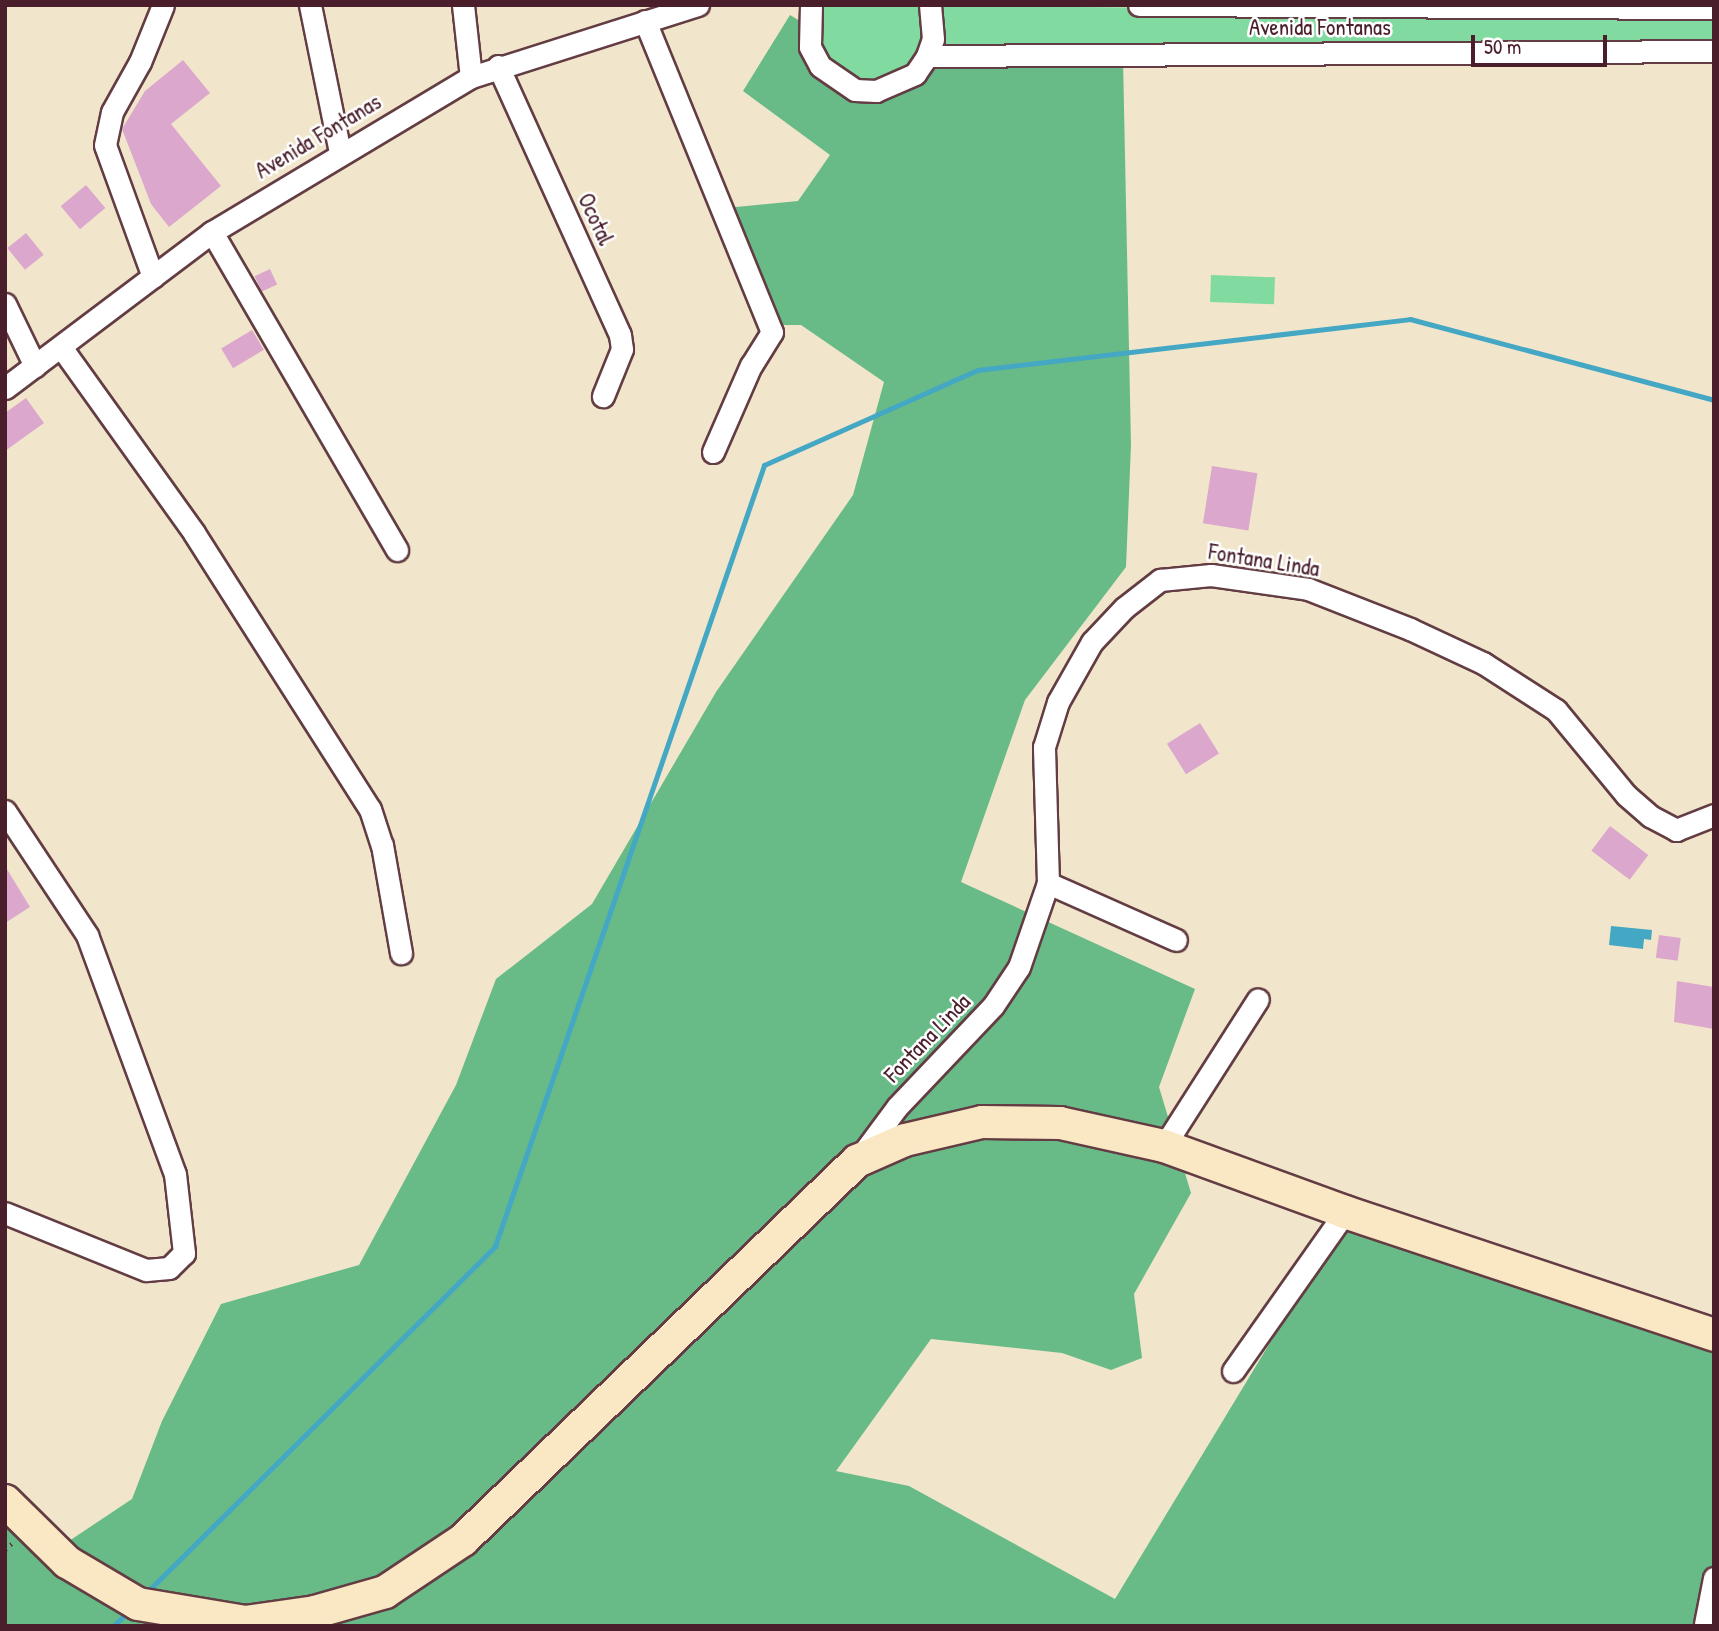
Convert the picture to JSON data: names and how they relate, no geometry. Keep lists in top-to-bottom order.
{
  "streets": {
    "street": ["Avenida Fontanas", "Ocotal", "Fontana Linda"]
  },
  "crossings": [
    ["Avenida Fontanas", "Ocotal"]
  ],
  "scale_bar": "50 m"
}
